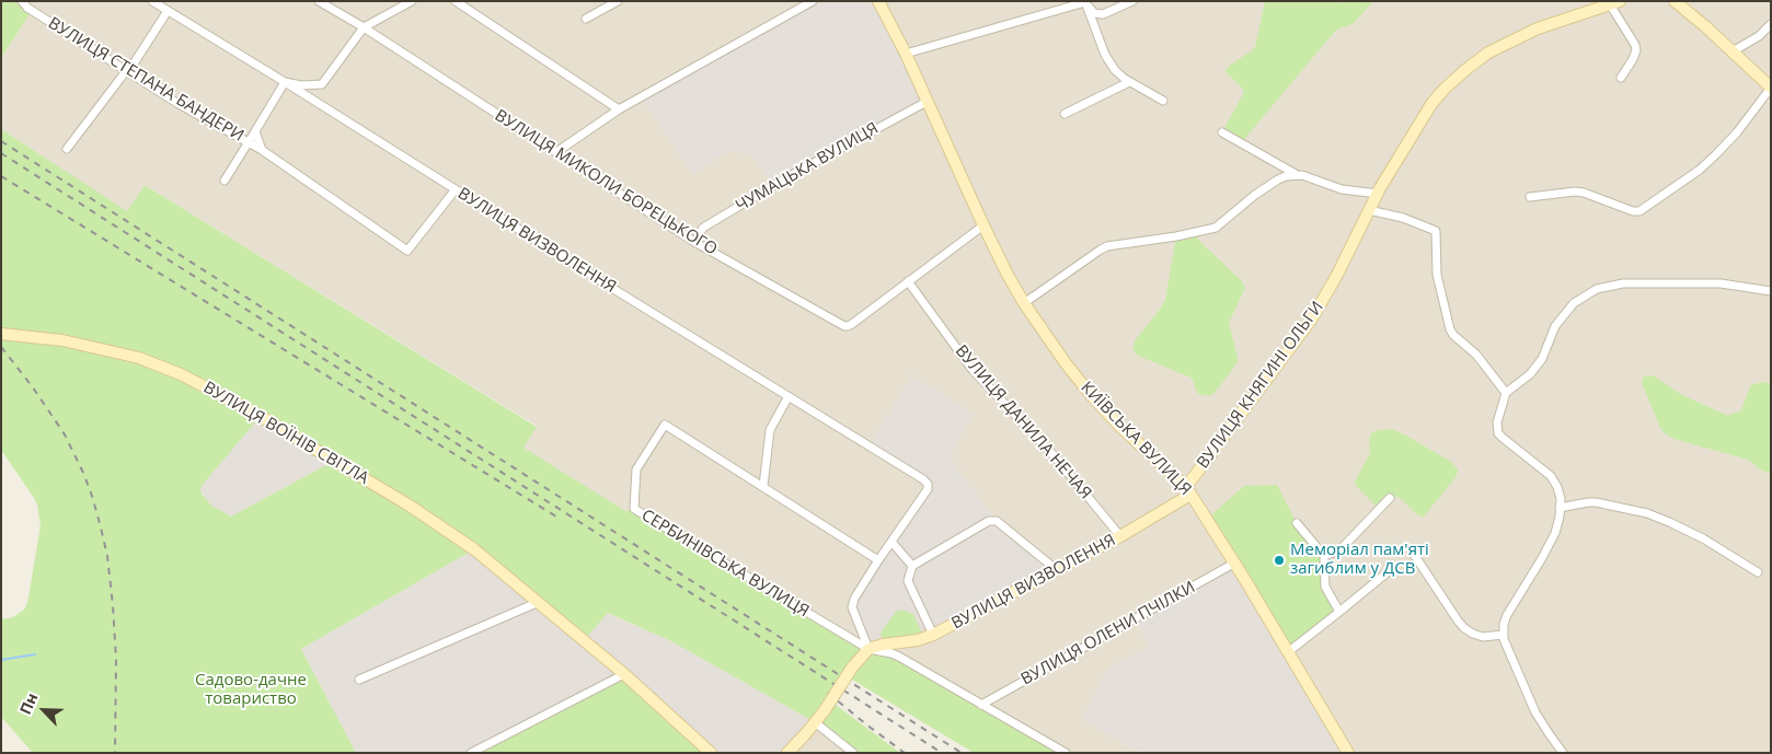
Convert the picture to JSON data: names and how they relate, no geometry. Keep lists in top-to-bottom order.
{
  "streets": {
    "street": [
      "ВУЛИЦЯ СТЕПАНА БАНДЕРИ",
      "ЧУМАЦЬКА ВУЛИЦЯ",
      "ВУЛИЦЯ МИКОЛИ БОРЕЦЬКОГО",
      "ВУЛИЦЯ ВИЗВОЛЕННЯ",
      "ВУЛИЦЯ КНЯГИНІ ОЛЬГИ",
      "ВУЛИЦЯ ДАНИЛА НЕЧАЯ",
      "ВУЛИЦЯ ВОЇНІВ СВІТЛА",
      "КИЇВСЬКА ВУЛИЦЯ",
      "СЕРБИНІВСЬКА ВУЛИЦЯ",
      "ВУЛИЦЯ ОЛЕНИ ПЧІЛКИ"
    ]
  },
  "crossings": [
    ["ВУЛИЦЯ СТЕПАНА БАНДЕРИ", "ВУЛИЦЯ ВИЗВОЛЕННЯ"],
    ["ЧУМАЦЬКА ВУЛИЦЯ", "ВУЛИЦЯ МИКОЛИ БОРЕЦЬКОГО"],
    ["ЧУМАЦЬКА ВУЛИЦЯ", "КИЇВСЬКА ВУЛИЦЯ"],
    ["ВУЛИЦЯ МИКОЛИ БОРЕЦЬКОГО", "ВУЛИЦЯ ДАНИЛА НЕЧАЯ"],
    ["ВУЛИЦЯ ВИЗВОЛЕННЯ", "ВУЛИЦЯ КНЯГИНІ ОЛЬГИ"],
    ["ВУЛИЦЯ ВИЗВОЛЕННЯ", "ВУЛИЦЯ ДАНИЛА НЕЧАЯ"],
    ["ВУЛИЦЯ ВИЗВОЛЕННЯ", "КИЇВСЬКА ВУЛИЦЯ"],
    ["ВУЛИЦЯ ВИЗВОЛЕННЯ", "СЕРБИНІВСЬКА ВУЛИЦЯ"],
    ["ВУЛИЦЯ КНЯГИНІ ОЛЬГИ", "КИЇВСЬКА ВУЛИЦЯ"],
    ["КИЇВСЬКА ВУЛИЦЯ", "ВУЛИЦЯ ОЛЕНИ ПЧІЛКИ"]
  ],
  "parks": ["Садово-дачне товариство"],
  "places": ["Меморіал пам'яті загиблим у ДСВ"],
  "north": "top left"
}
